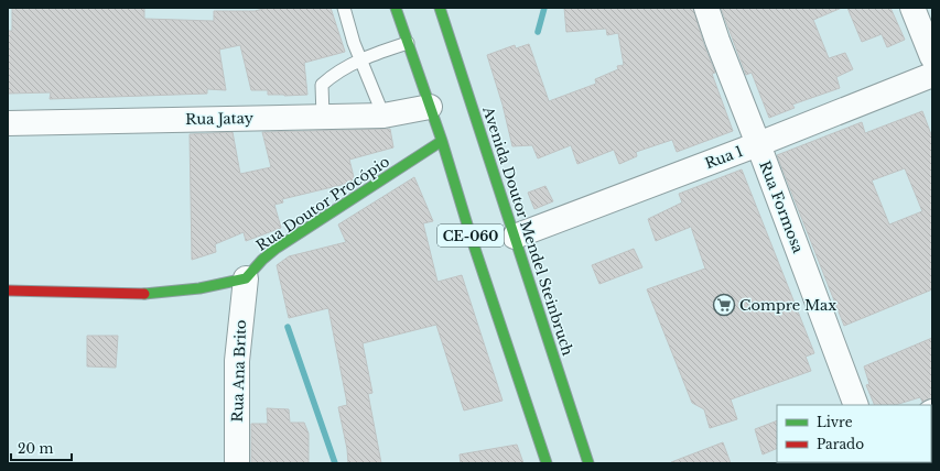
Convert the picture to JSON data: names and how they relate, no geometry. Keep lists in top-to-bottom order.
{
  "streets": {
    "main road": ["Rua Doutor Procópio", "Avenida Doutor Mendel Steinbruch", "CE-060"],
    "street": [
      "Rua Jatay",
      "Rua 1",
      "Rua Formosa",
      "Rua Ana Brito"
    ]
  },
  "crossings": [
    ["Rua Jatay", "CE-060"],
    ["Rua 1", "Rua Formosa"],
    ["Rua 1", "Avenida Doutor Mendel Steinbruch"],
    ["Rua Doutor Procópio", "CE-060"],
    ["Rua Doutor Procópio", "Rua Ana Brito"]
  ],
  "places": {
    "supermarket": ["Compre Max"]
  },
  "legend": ["Livre", "Parado"],
  "scale_bar": "20 m"
}
